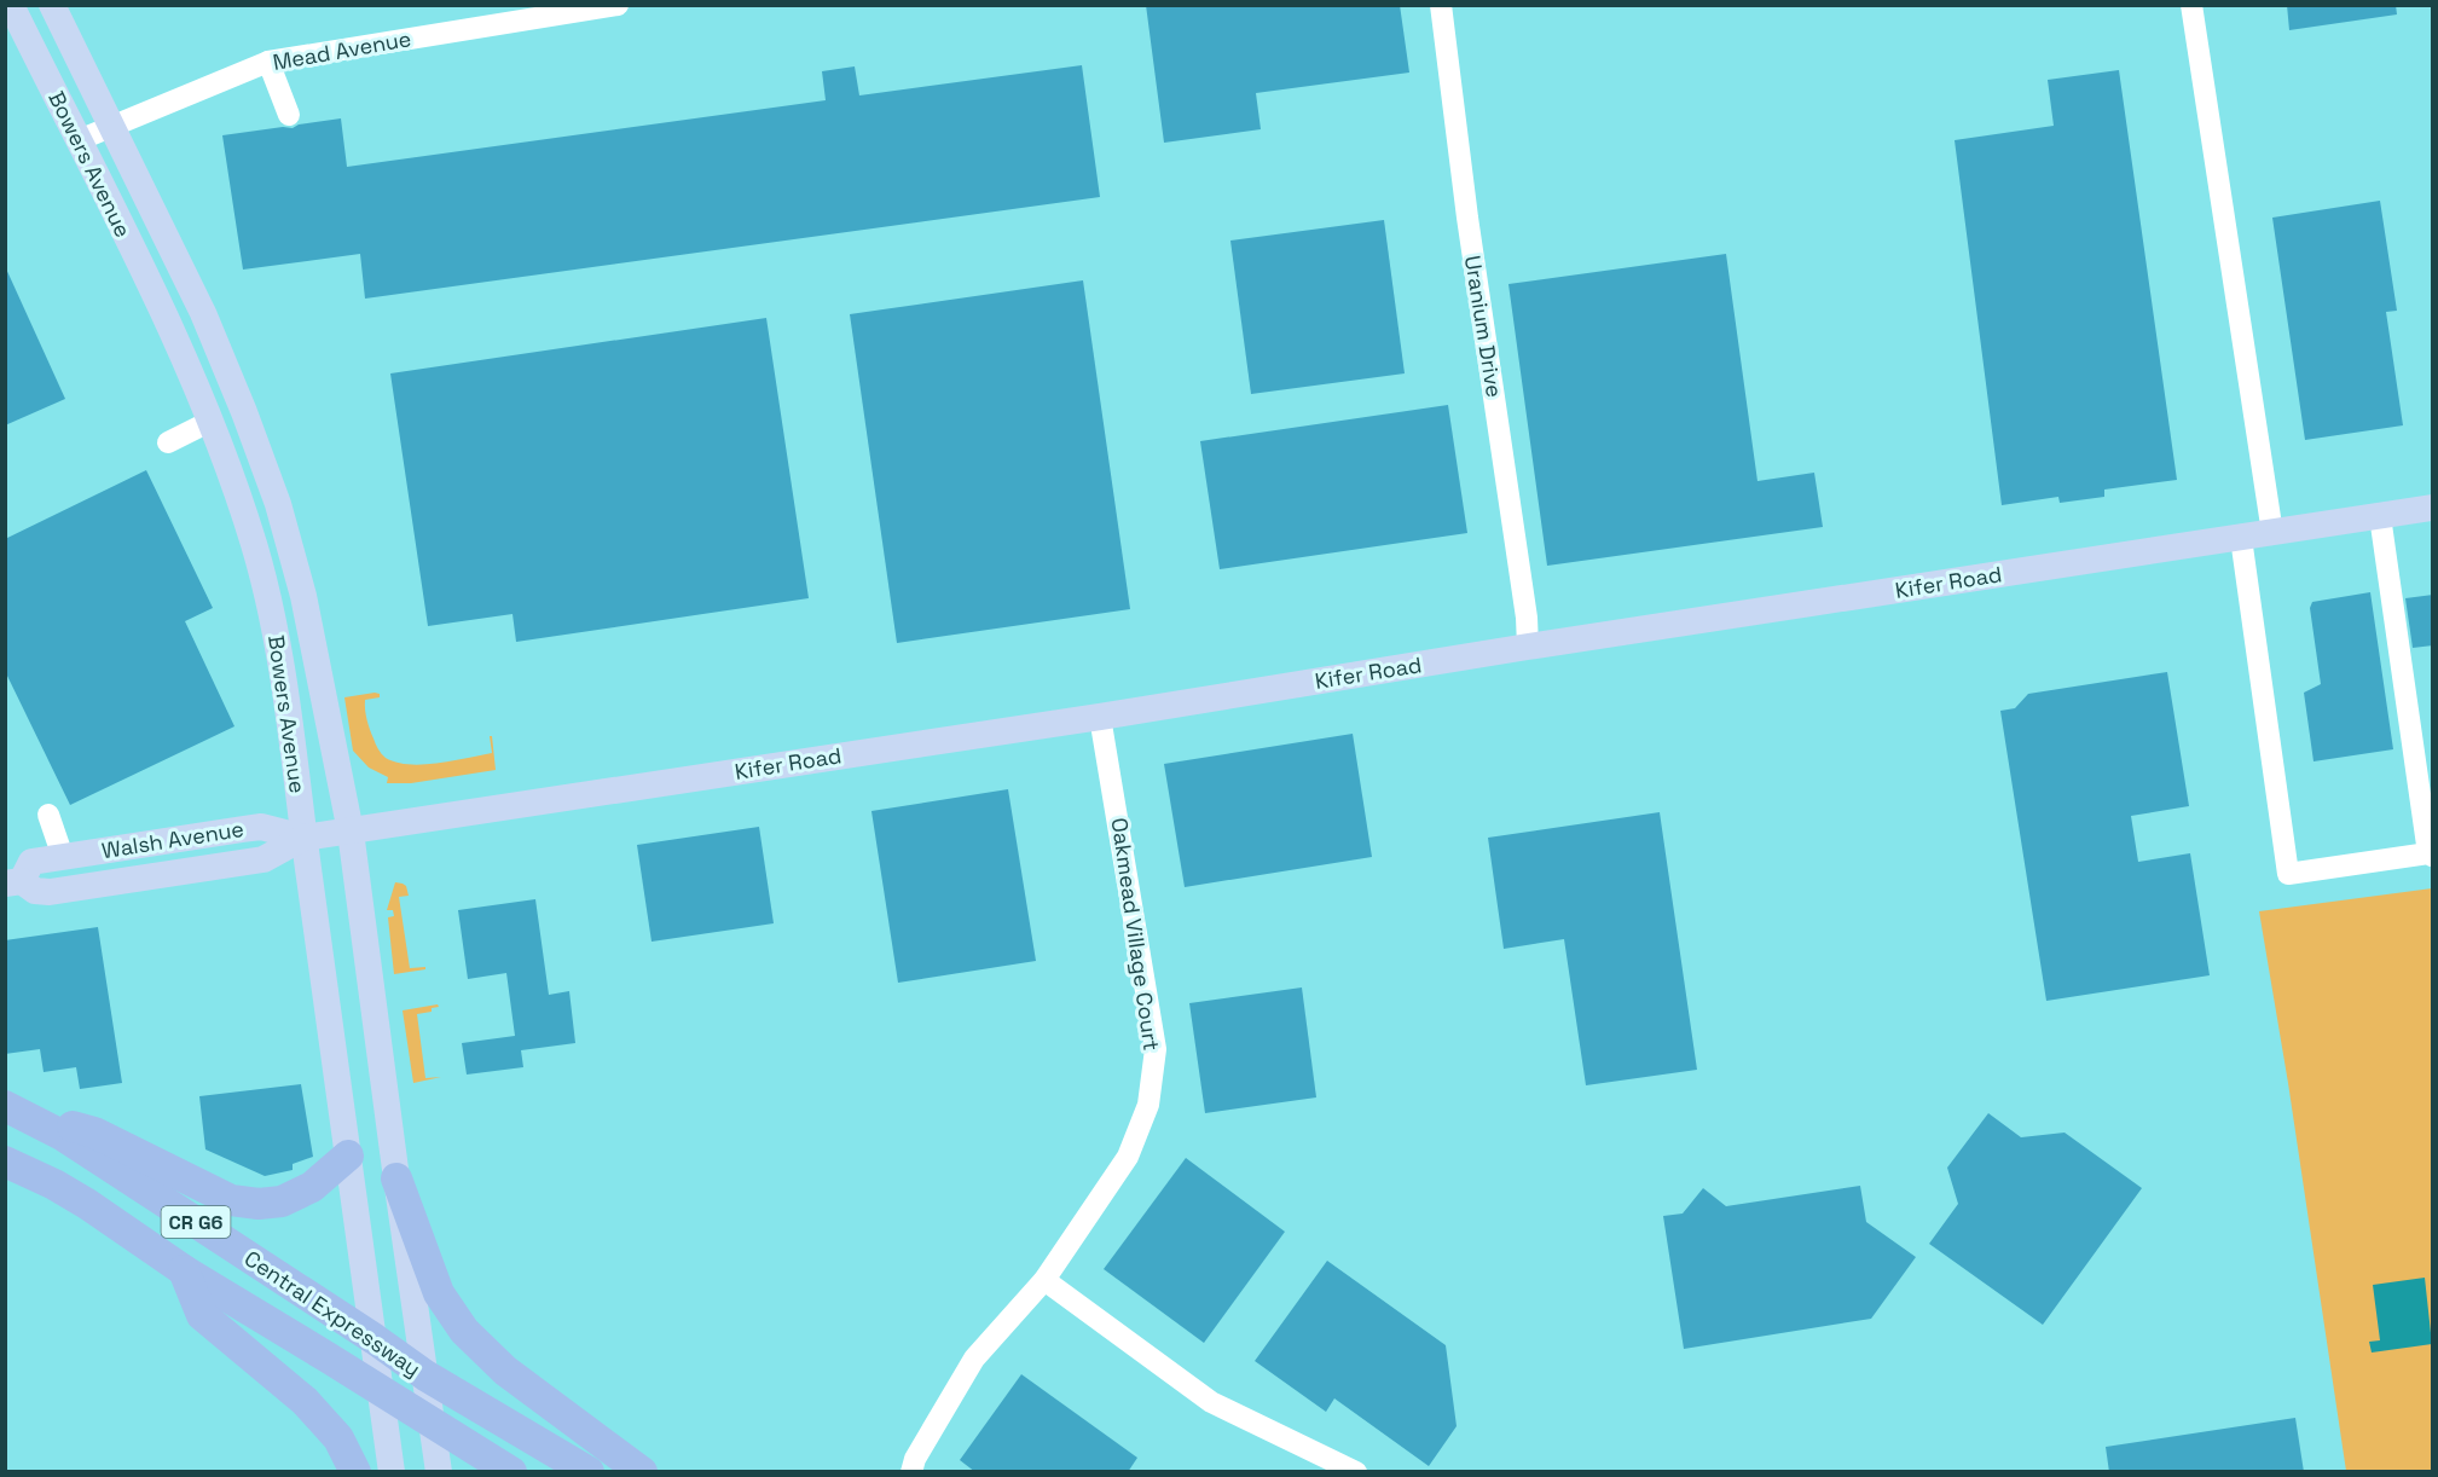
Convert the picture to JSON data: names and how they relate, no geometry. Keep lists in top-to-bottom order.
{
  "streets": {
    "highway": ["CR G6", "Central Expressway"],
    "main road": ["Bowers Avenue", "Kifer Road", "Walsh Avenue"],
    "street": ["Mead Avenue", "Uranium Drive", "Oakmead Village Court"]
  },
  "crossings": [
    ["Mead Avenue", "Bowers Avenue"],
    ["Bowers Avenue", "Kifer Road"],
    ["Bowers Avenue", "Walsh Avenue"],
    ["Bowers Avenue", "Central Expressway"],
    ["Uranium Drive", "Kifer Road"],
    ["Kifer Road", "Walsh Avenue"],
    ["Kifer Road", "Oakmead Village Court"]
  ]
}
